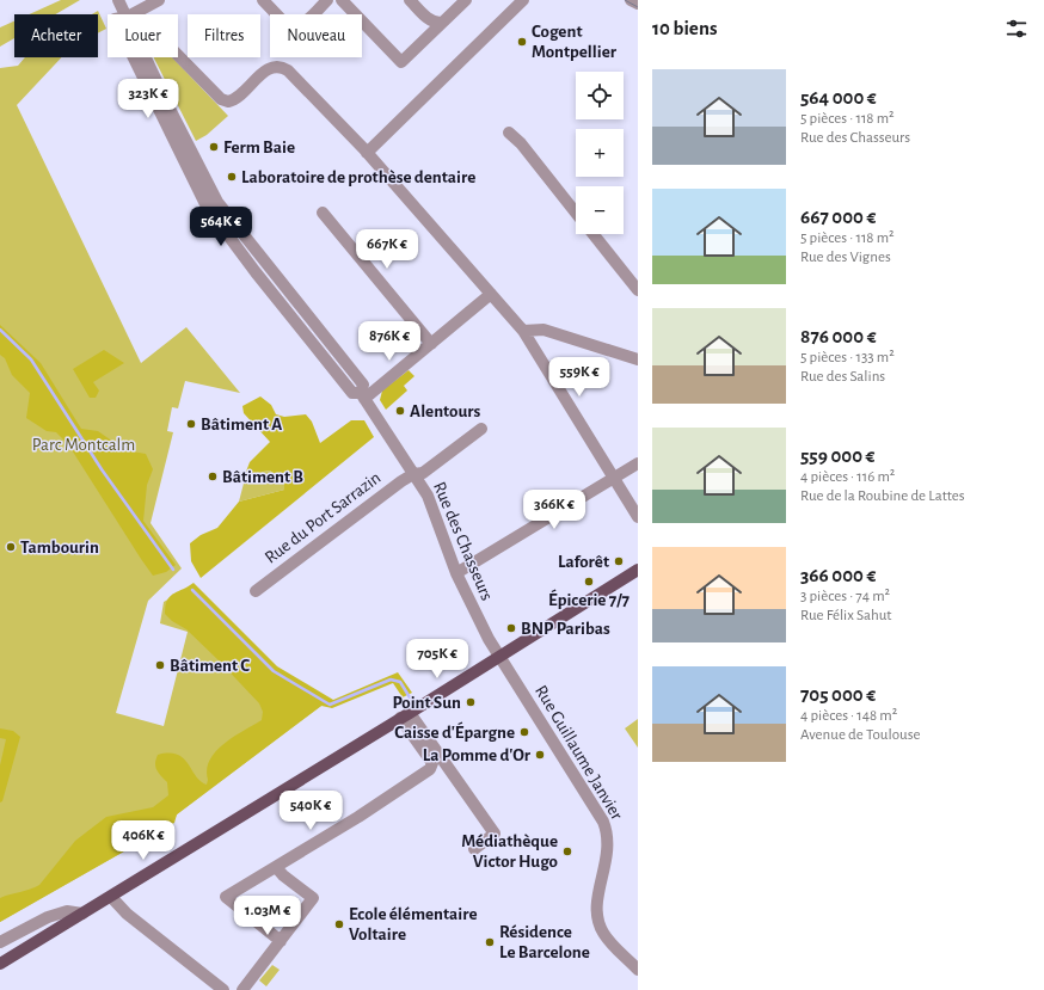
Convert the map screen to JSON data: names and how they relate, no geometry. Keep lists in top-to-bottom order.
{
  "streets": {
    "street": ["Rue du Port Sarrazin", "Rue des Chasseurs", "Rue Guillaume Janvier"]
  },
  "crossings": [
    ["Rue du Port Sarrazin", "Rue des Chasseurs"],
    ["Rue des Chasseurs", "Rue Guillaume Janvier"]
  ],
  "parks": ["Parc Montcalm"],
  "places": [
    "Cogent Montpellier",
    "Ferm Baie",
    "Laboratoire de prothèse dentaire",
    "Alentours",
    "Bâtiment A",
    "Bâtiment B",
    "Tambourin",
    "Laforêt",
    "Épicerie 7/7",
    "BNP Paribas",
    "Bâtiment C",
    "Point Sun",
    "Caisse d'Épargne",
    "La Pomme d'Or",
    "Médiathèque Victor Hugo",
    "Ecole élémentaire Voltaire",
    "Résidence Le Barcelone"
  ],
  "page": {
    "heading": "10 biens",
    "chip": [
      "Acheter",
      "Louer",
      "Filtres",
      "Nouveau"
    ],
    "list": [
      {
        "name": "564 000 €",
        "note": "5 pièces · 118 m² · Rue des Chasseurs"
      },
      {
        "name": "667 000 €",
        "note": "5 pièces · 118 m² · Rue des Vignes"
      },
      {
        "name": "876 000 €",
        "note": "5 pièces · 133 m² · Rue des Salins"
      },
      {
        "name": "559 000 €",
        "note": "4 pièces · 116 m² · Rue de la Roubine de Lattes"
      },
      {
        "name": "366 000 €",
        "note": "3 pièces · 74 m² · Rue Félix Sahut"
      },
      {
        "name": "705 000 €",
        "note": "4 pièces · 148 m² · Avenue de Toulouse"
      }
    ],
    "map_buttons": ["+", "−"],
    "price": [
      "323K €",
      "564K €",
      "667K €",
      "876K €",
      "559K €",
      "366K €",
      "705K €",
      "540K €",
      "406K €",
      "1.03M €"
    ]
  }
}
